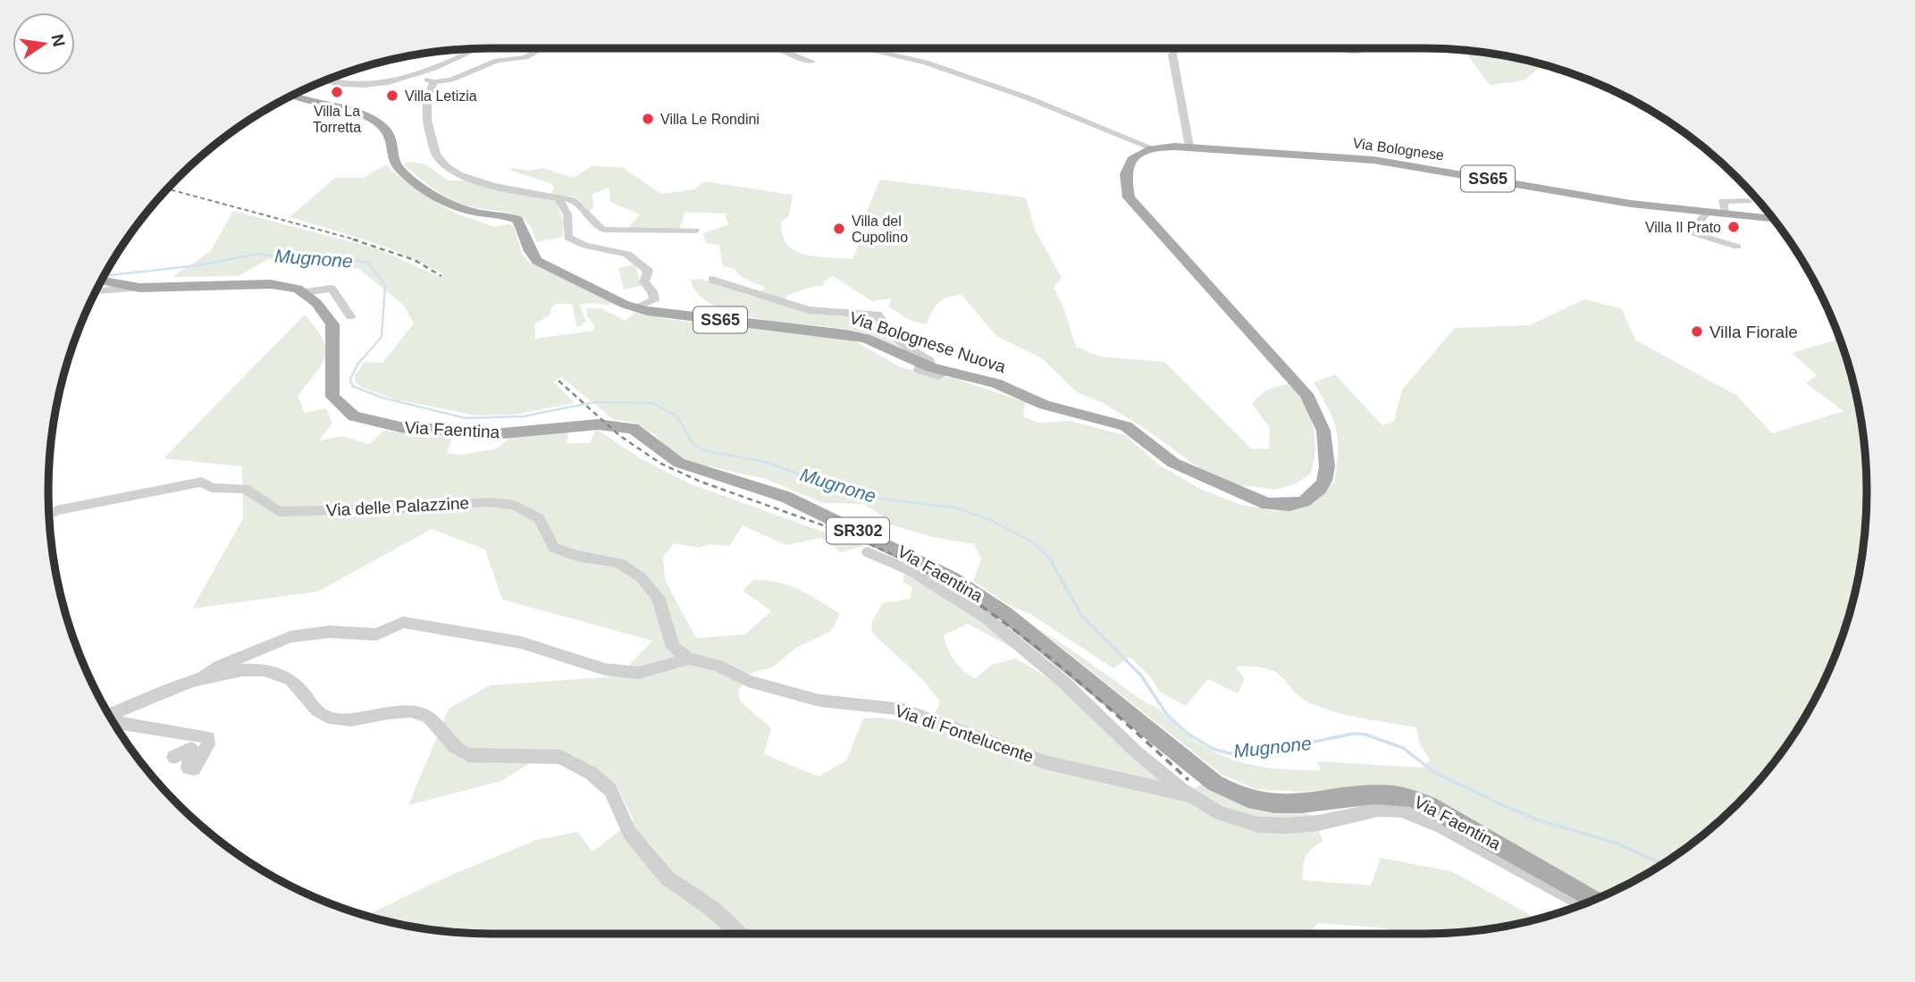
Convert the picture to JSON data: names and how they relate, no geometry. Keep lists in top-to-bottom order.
{
  "streets": {
    "main road": [
      "Via Bolognese",
      "SS65",
      "Via Bolognese Nuova",
      "Via Faentina",
      "SR302"
    ],
    "street": ["Via delle Palazzine", "Via di Fontelucente"]
  },
  "crossings": [
    ["Via Bolognese", "Via Bolognese Nuova"],
    ["Via Faentina", "Via di Fontelucente"],
    ["Via delle Palazzine", "Via di Fontelucente"]
  ],
  "water": ["Mugnone"],
  "places": [
    "Villa La Torretta",
    "Villa Letizia",
    "Villa Le Rondini",
    "Villa Il Prato",
    "Villa del Cupolino",
    "Villa Fiorale"
  ],
  "north": "right"
}
